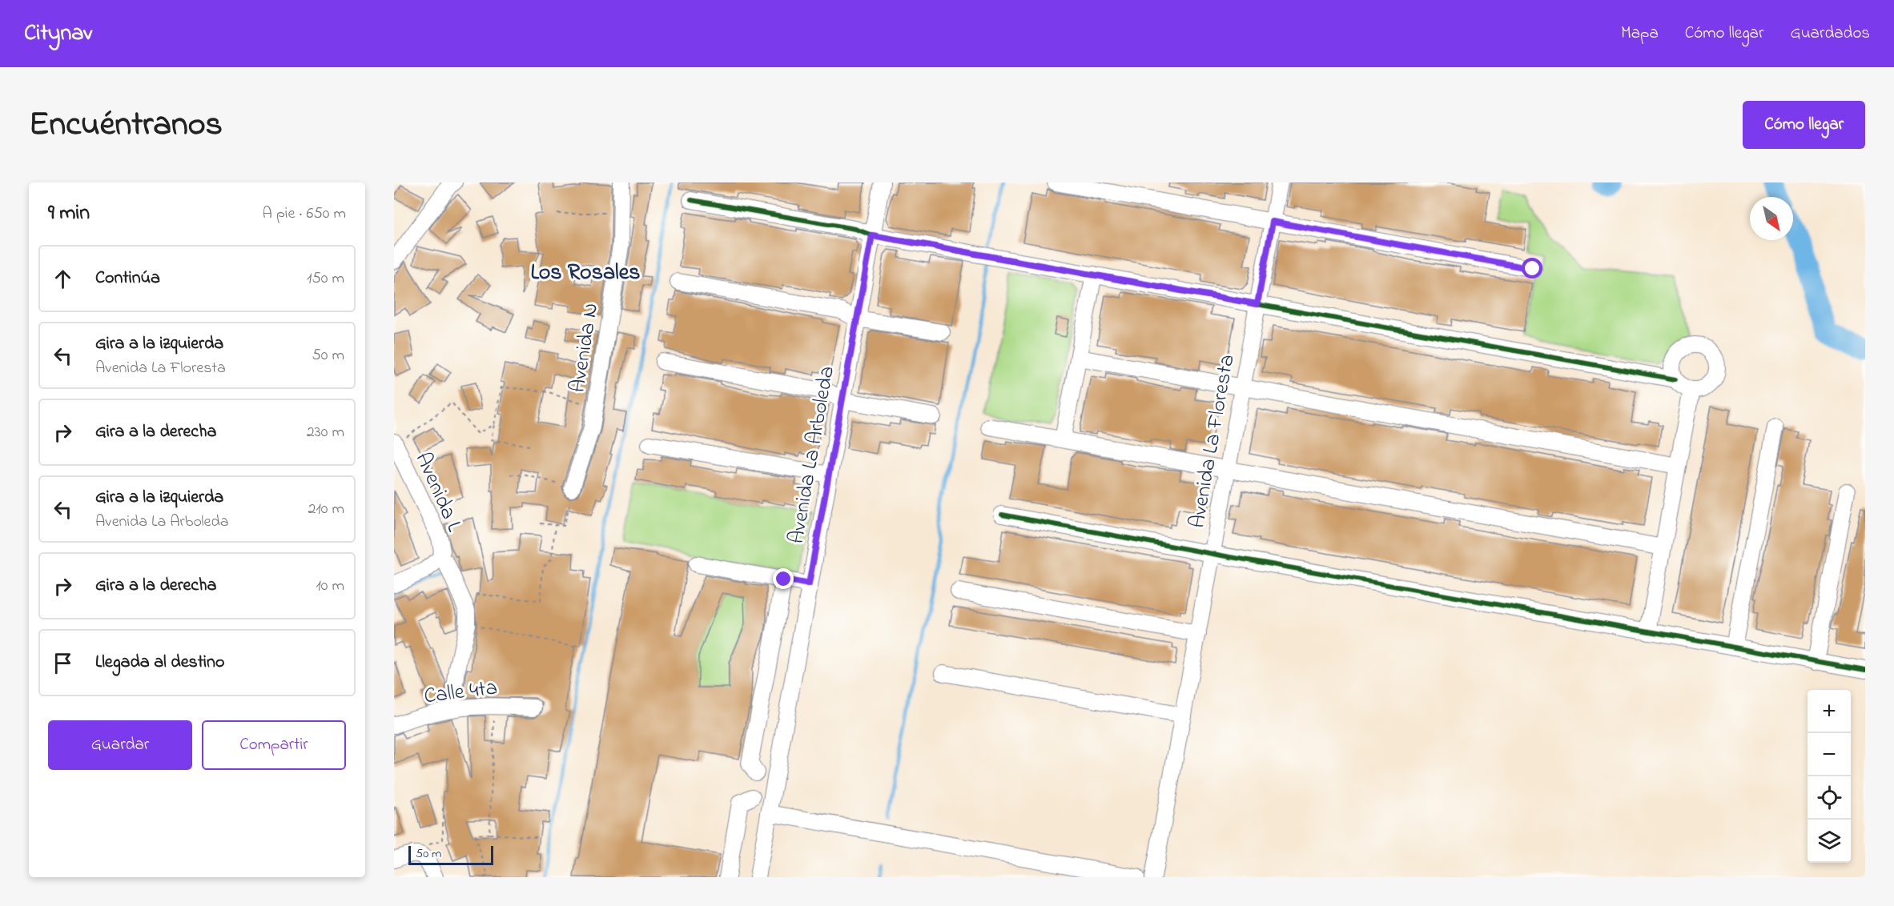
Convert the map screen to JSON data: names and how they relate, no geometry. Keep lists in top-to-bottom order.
{
  "streets": {
    "street": [
      "Avenida N",
      "Avenida La Floresta",
      "Avenida La Arboleda",
      "Avenida L",
      "Calle 4ta"
    ]
  },
  "districts": ["Los Rosales"],
  "scale_bar": "50 m",
  "north": "bottom right",
  "page": {
    "header": "Citynav",
    "nav": ["Mapa", "Cómo llegar", "Guardados"],
    "title": "Encuéntranos",
    "buttons": [
      "Cómo llegar",
      ["Guardar", "Compartir"]
    ],
    "heading": ["9 min", "A pie · 650 m"],
    "list": [
      ["Continúa", "150 m"],
      ["Gira a la izquierda", "Avenida La Floresta", "50 m"],
      ["Gira a la derecha", "230 m"],
      ["Gira a la izquierda", "Avenida La Arboleda", "210 m"],
      ["Gira a la derecha", "10 m"],
      "Llegada al destino"
    ],
    "map_buttons": ["+", "−"],
    "scale": "50 m"
  }
}
